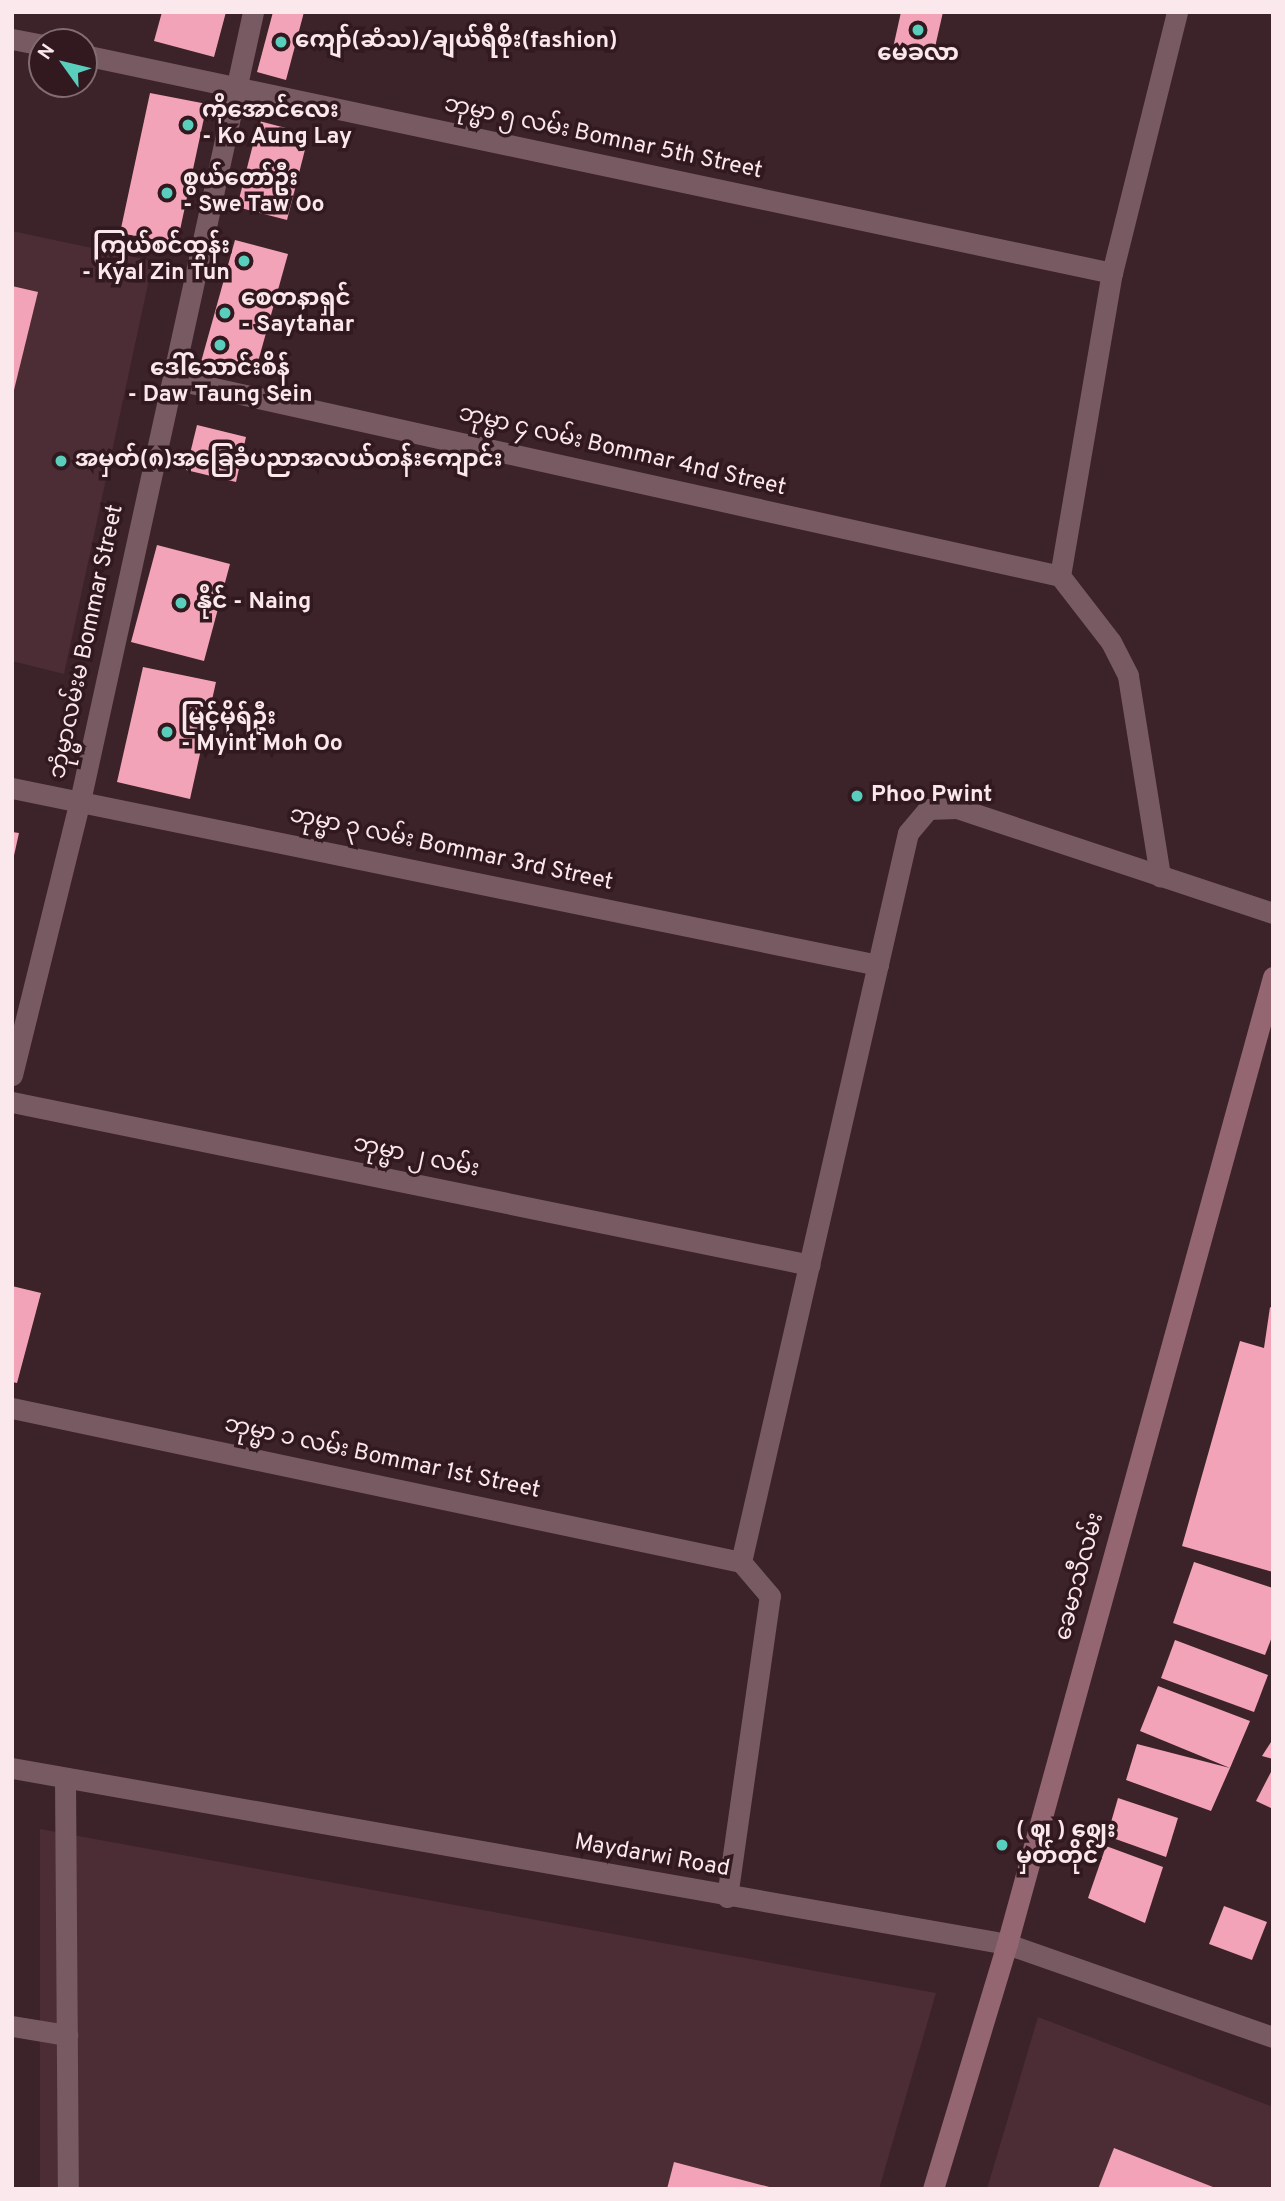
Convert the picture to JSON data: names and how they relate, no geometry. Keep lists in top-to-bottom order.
{
  "streets": {
    "main road": ["ခေမာသီလမ်း"],
    "street": [
      "ဘုမ္မာ ၅ လမ်း Bomnar 5th Street",
      "ဘုမ္မာ ၄ လမ်း Bommar 4nd Street",
      "ဘုံမ္မာလမ်းမ Bommar Street",
      "ဘုမ္မာ ၃ လမ်း Bommar 3rd Street",
      "ဘုမ္မာ ၂ လမ်း",
      "ဘုမ္မာ ၁ လမ်း Bommar 1st Street",
      "Maydarwi Road"
    ]
  },
  "crossings": [
    ["ဘုမ္မာ ၅ လမ်း Bomnar 5th Street", "ဘုံမ္မာလမ်းမ Bommar Street"],
    ["ဘုမ္မာ ၄ လမ်း Bommar 4nd Street", "ဘုံမ္မာလမ်းမ Bommar Street"],
    ["ဘုံမ္မာလမ်းမ Bommar Street", "ဘုမ္မာ ၃ လမ်း Bommar 3rd Street"],
    ["ခေမာသီလမ်း", "Maydarwi Road"]
  ],
  "places": [
    "မေခလာ",
    "ကျော်(ဆံသ)/ချယ်ရီစိုး(fashion)",
    "ကိုအောင်လေး - Ko Aung Lay",
    "စွယ်တော်ဦး - Swe Taw Oo",
    "ကြယ်စင်ထွန်း - Kyal Zin Tun",
    "စေတနာရှင် - Saytanar",
    "ဒေါ်သောင်းစိန် - Daw Taung Sein",
    "အမှတ်(၈)အခြေခံပညာအလယ်တန်းကျောင်း",
    "နိုင် - Naing",
    "မြင့်မိုရ်ဦး - Myint Moh Oo",
    "Phoo Pwint",
    "( ဈ ) ဈေး မှတ်တိုင်"
  ],
  "north": "top left"
}
